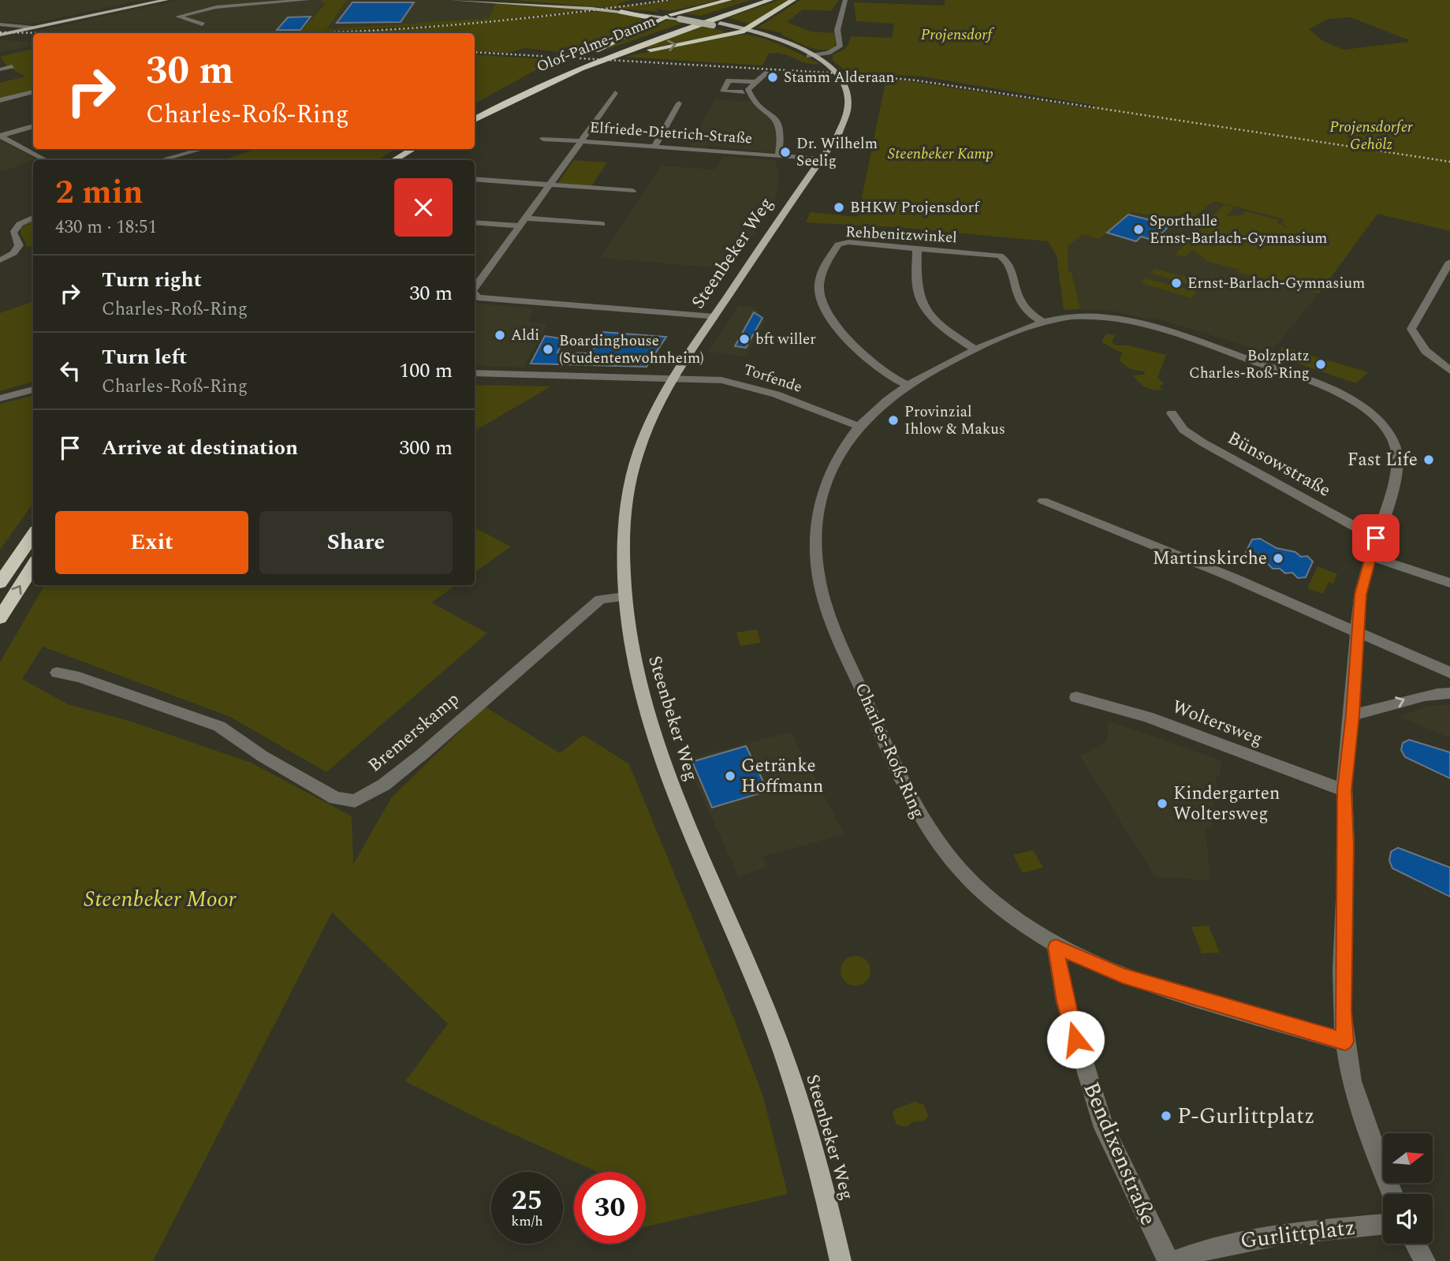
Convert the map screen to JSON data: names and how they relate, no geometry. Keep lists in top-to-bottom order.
{
  "streets": {
    "highway": ["Olof-Palme-Damm"],
    "main road": ["Steenbeker Weg"],
    "street": [
      "Elfriede-Dietrich-Straße",
      "Rehbenitzwinkel",
      "Torfende",
      "Bünsowstraße",
      "Woltersweg",
      "Bremerskamp",
      "Charles-Roß-Ring",
      "Bendixenstraße",
      "Gurlittplatz"
    ]
  },
  "crossings": [
    ["Elfriede-Dietrich-Straße", "Steenbeker Weg"],
    ["Rehbenitzwinkel", "Charles-Roß-Ring"],
    ["Steenbeker Weg", "Torfende"],
    ["Steenbeker Weg", "Bremerskamp"],
    ["Torfende", "Charles-Roß-Ring"],
    ["Bünsowstraße", "Charles-Roß-Ring"],
    ["Woltersweg", "Charles-Roß-Ring"],
    ["Charles-Roß-Ring", "Bendixenstraße"]
  ],
  "parks": [
    "Projensdorf",
    "Projensdorfer Gehölz",
    "Steenbeker Kamp",
    "Steenbeker Moor"
  ],
  "places": [
    "Stamm Alderaan",
    "Dr. Wilhelm Seelig",
    "BHKW Projensdorf",
    "Sporthalle Ernst-Barlach-Gymnasium",
    "Ernst-Barlach-Gymnasium",
    "Aldi",
    "bft willer",
    "Boardinghouse (Studentenwohnheim)",
    "Bolzplatz Charles-Roß-Ring",
    "Provinzial Ihlow & Makus",
    "Fast Life",
    "Martinskirche",
    "Getränke Hoffmann",
    "Kindergarten Woltersweg",
    "P-Gurlittplatz"
  ],
  "north": "right",
  "page": {
    "turn": ["30 m", "Charles-Roß-Ring"],
    "heading": ["2 min", "430 m · 18:51"],
    "list": [
      {
        "name": "Turn right",
        "note": "Charles-Roß-Ring",
        "value": "30 m"
      },
      {
        "name": "Turn left",
        "note": "Charles-Roß-Ring",
        "value": "100 m"
      },
      {
        "name": "Arrive at destination",
        "value": "300 m"
      }
    ],
    "buttons": ["Exit", "Share"],
    "speed": "25 km/h",
    "limit": "30"
  }
}
